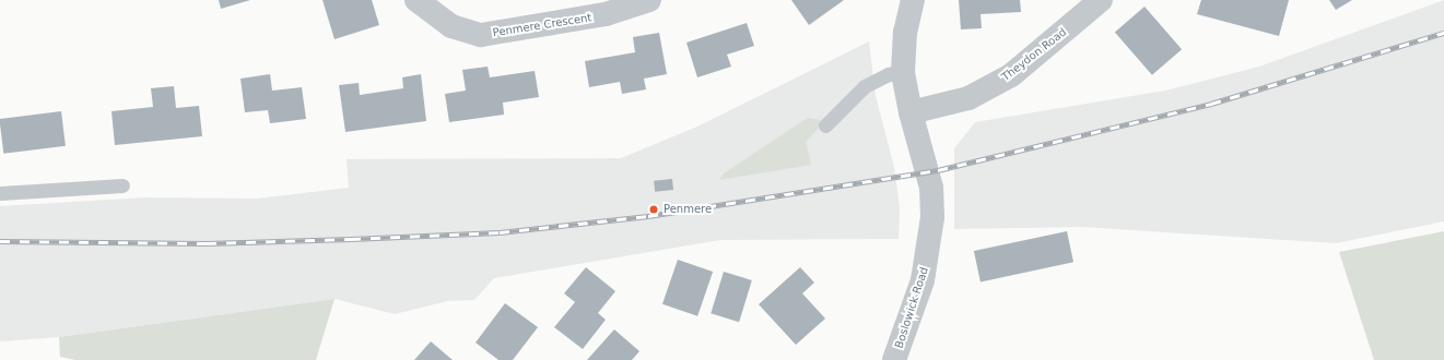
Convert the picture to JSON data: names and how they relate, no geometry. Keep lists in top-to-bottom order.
{
  "streets": {
    "street": ["Penmere Crescent", "Theydon Road", "Boslowick Road"]
  },
  "crossings": [
    ["Theydon Road", "Boslowick Road"]
  ],
  "places": ["Penmere"]
}
